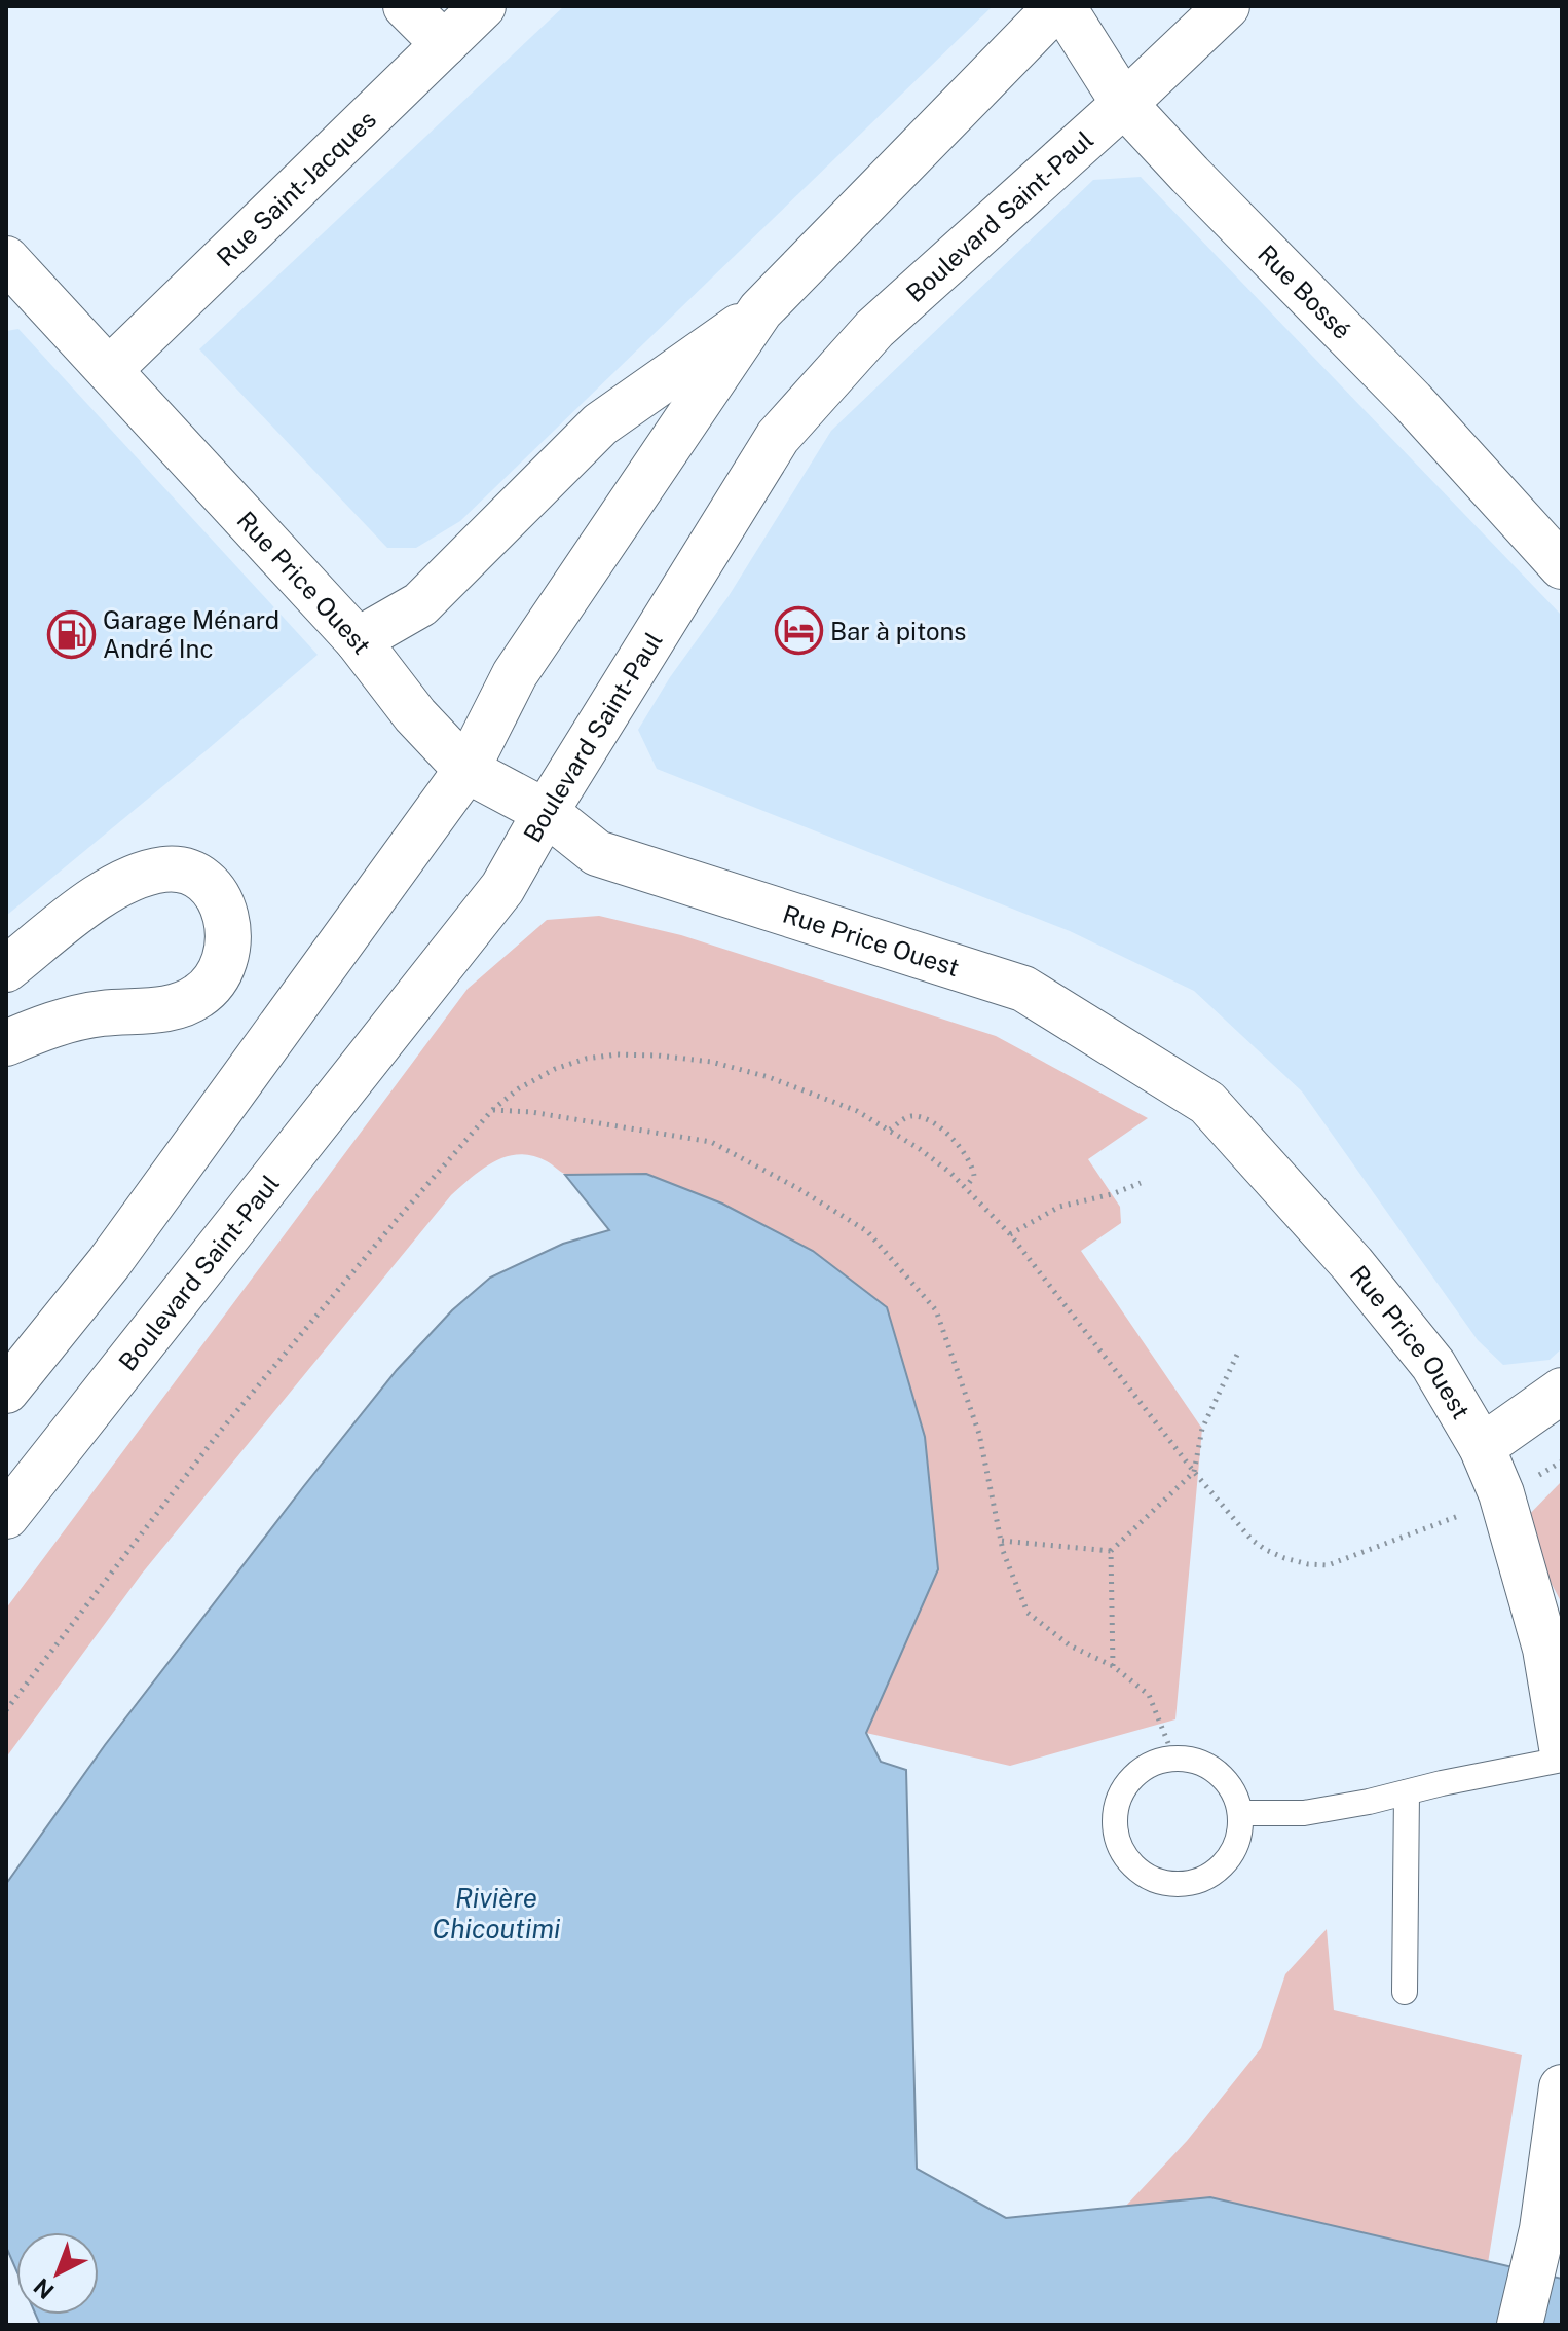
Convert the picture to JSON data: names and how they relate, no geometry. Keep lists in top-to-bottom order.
{
  "streets": {
    "street": [
      "Rue Saint-Jacques",
      "Boulevard Saint-Paul",
      "Rue Bossé",
      "Rue Price Ouest"
    ]
  },
  "crossings": [
    ["Rue Saint-Jacques", "Rue Price Ouest"],
    ["Boulevard Saint-Paul", "Rue Bossé"],
    ["Boulevard Saint-Paul", "Rue Price Ouest"]
  ],
  "water": ["Rivière Chicoutimi"],
  "places": {
    "hotel": ["Bar à pitons"],
    "fuel station": ["Garage Ménard André Inc"]
  },
  "north": "bottom left"
}
